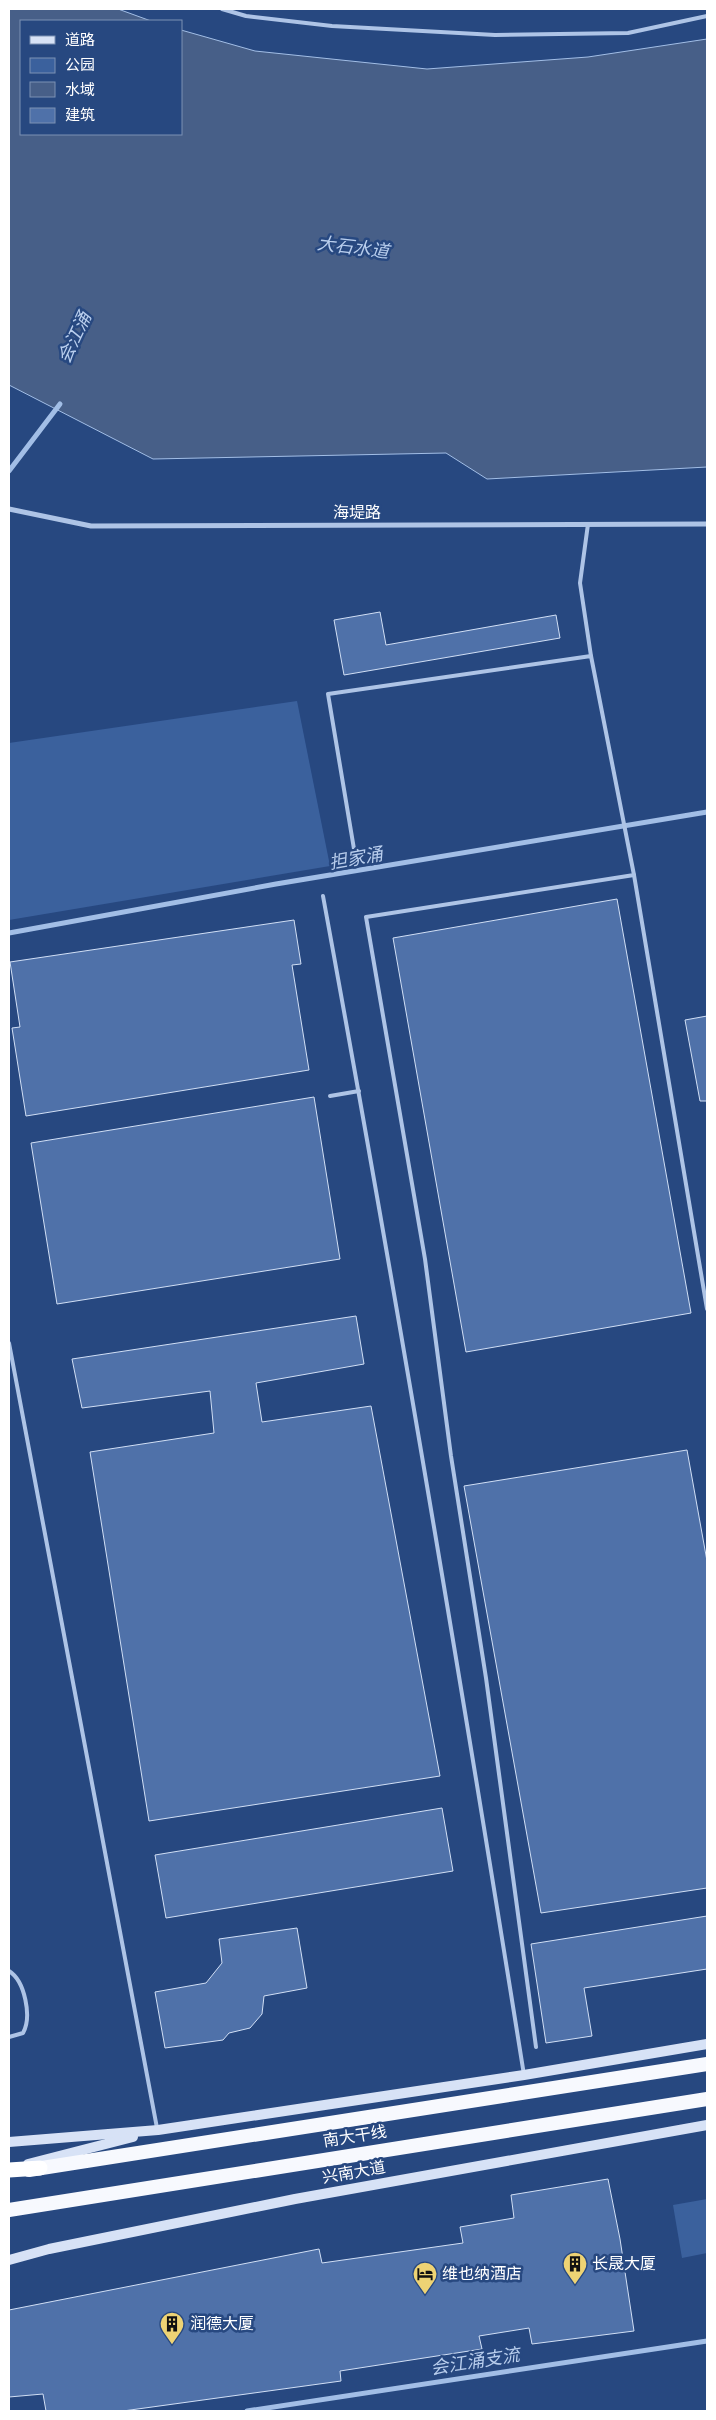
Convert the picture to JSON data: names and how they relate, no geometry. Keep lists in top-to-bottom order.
{
  "streets": {
    "highway": ["南大干线"],
    "main road": ["兴南大道"],
    "street": ["海堤路"]
  },
  "water": [
    "大石水道",
    "会江涌",
    "担家涌",
    "会江涌支流"
  ],
  "places": {
    "building": ["长晟大厦", "润德大厦"],
    "hotel": ["维也纳酒店"]
  },
  "legend": [
    "道路",
    "公园",
    "水域",
    "建筑"
  ]
}
